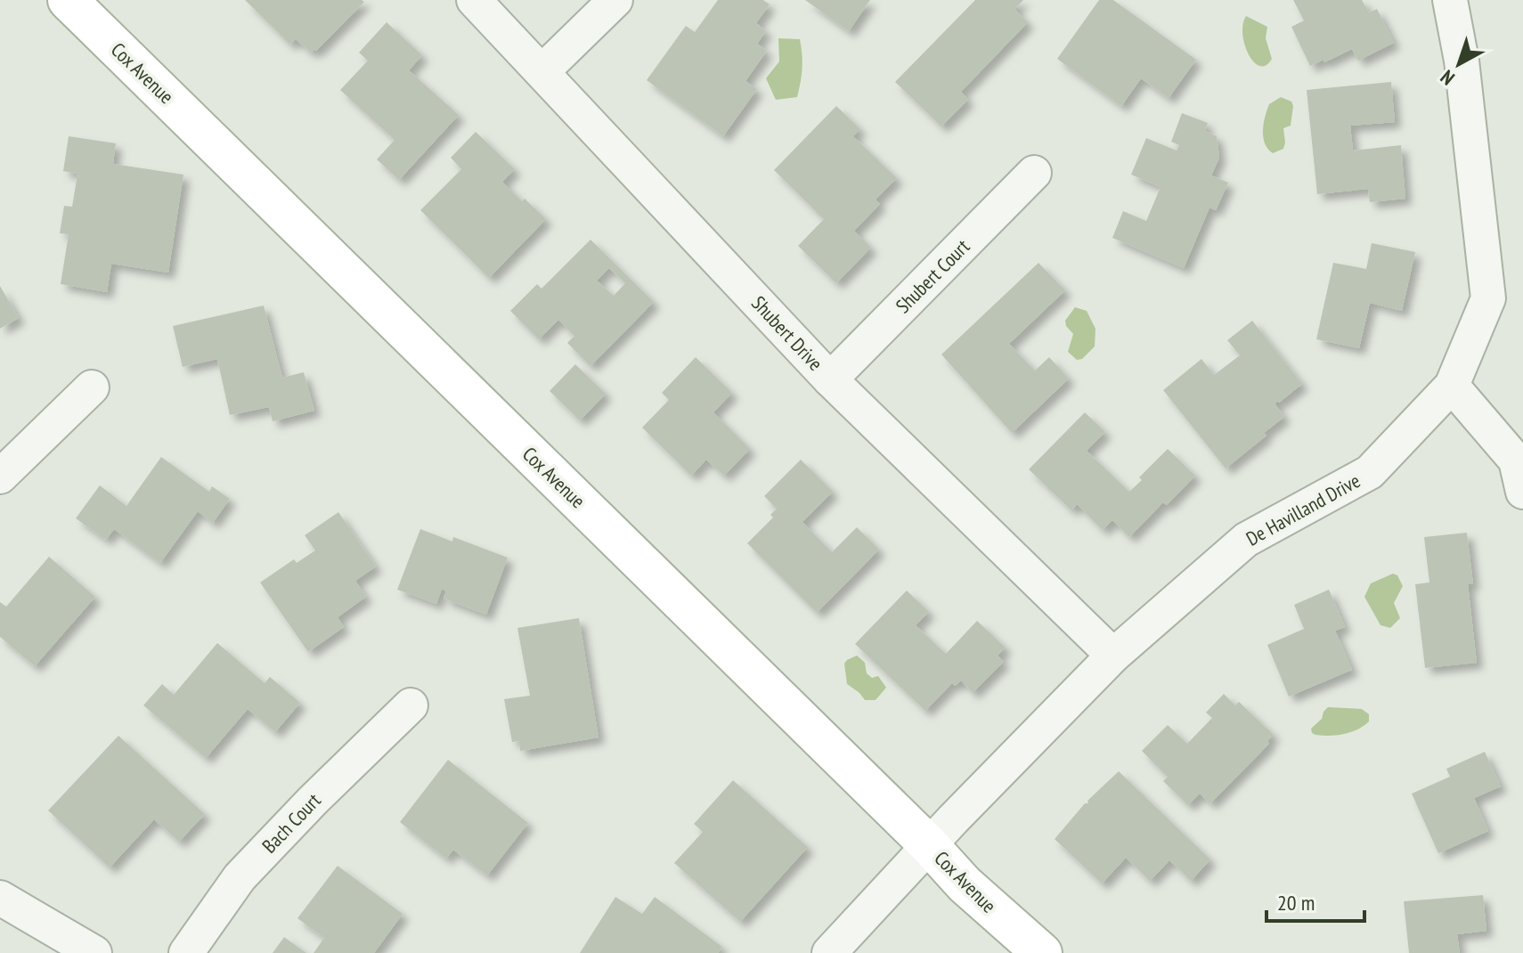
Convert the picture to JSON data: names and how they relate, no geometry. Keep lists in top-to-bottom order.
{
  "streets": {
    "main road": ["Cox Avenue"],
    "street": [
      "Shubert Court",
      "Shubert Drive",
      "De Havilland Drive",
      "Bach Court"
    ]
  },
  "crossings": [
    ["Cox Avenue", "De Havilland Drive"],
    ["Shubert Court", "Shubert Drive"],
    ["Shubert Drive", "De Havilland Drive"]
  ],
  "scale_bar": "20 m",
  "north": "bottom left"
}
